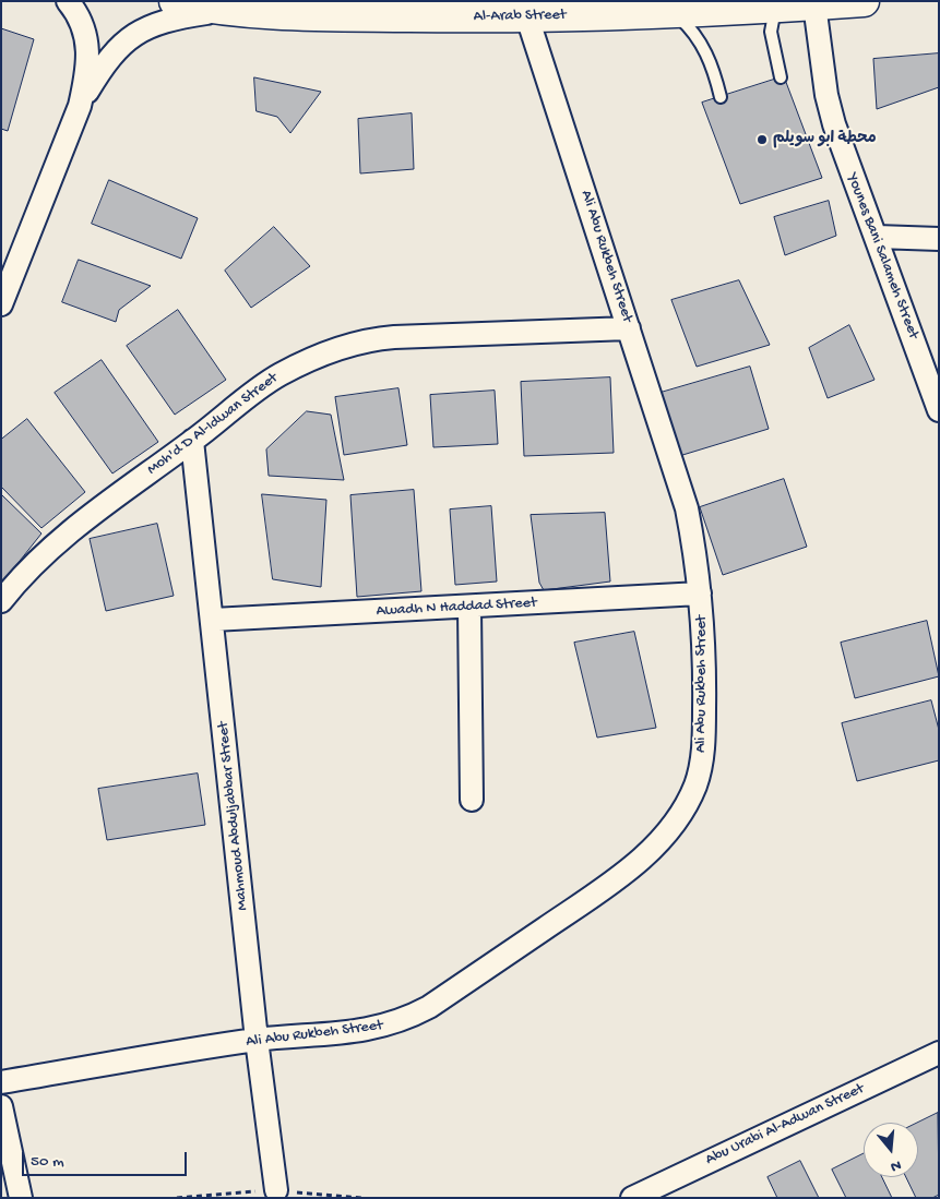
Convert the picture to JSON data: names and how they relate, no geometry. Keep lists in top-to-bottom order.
{
  "streets": {
    "main road": ["Al-Arab Street"],
    "street": [
      "Ali Abu Rukbeh Street",
      "Younes Bani Salameh Street",
      "Moh'd D Al-Idwan Street",
      "Awadh N Haddad Street",
      "Mahmoud Abduljabbar Street",
      "Abu Urabi Al-Adwan Street"
    ]
  },
  "crossings": [
    ["Al-Arab Street", "Ali Abu Rukbeh Street"],
    ["Al-Arab Street", "Younes Bani Salameh Street"],
    ["Ali Abu Rukbeh Street", "Moh'd D Al-Idwan Street"],
    ["Ali Abu Rukbeh Street", "Awadh N Haddad Street"],
    ["Ali Abu Rukbeh Street", "Mahmoud Abduljabbar Street"],
    ["Moh'd D Al-Idwan Street", "Mahmoud Abduljabbar Street"],
    ["Awadh N Haddad Street", "Mahmoud Abduljabbar Street"]
  ],
  "places": ["محطة ابو سويلم"],
  "scale_bar": "50 m",
  "north": "bottom"
}
